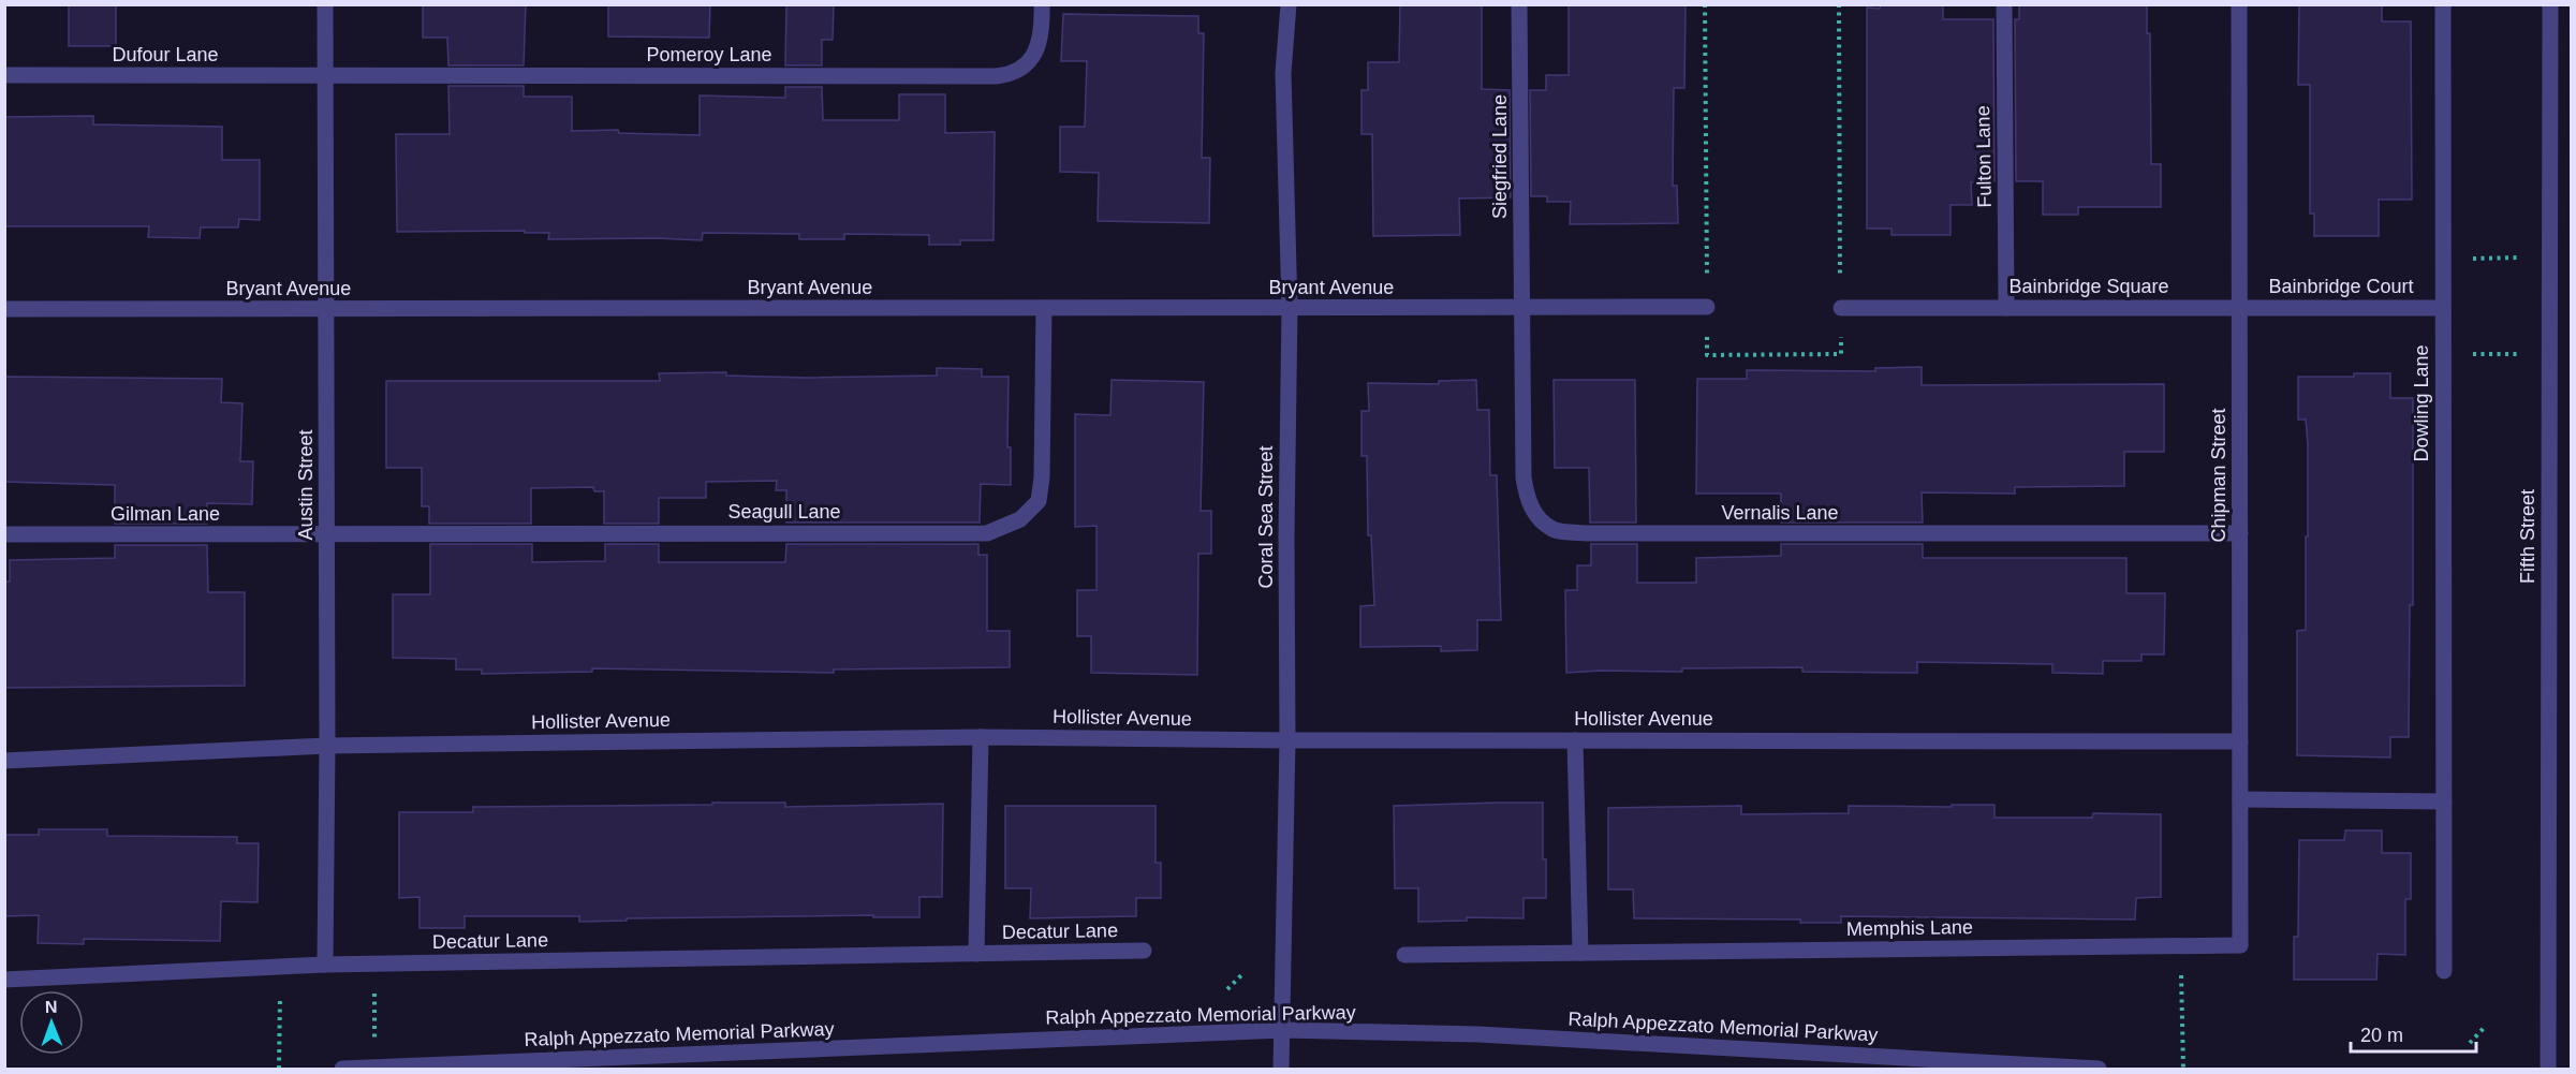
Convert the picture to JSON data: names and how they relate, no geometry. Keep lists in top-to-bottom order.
{
  "streets": {
    "street": [
      "Dufour Lane",
      "Pomeroy Lane",
      "Siegfried Lane",
      "Fulton Lane",
      "Bainbridge Square",
      "Bainbridge Court",
      "Bryant Avenue",
      "Dowling Lane",
      "Chipman Street",
      "Austin Street",
      "Seagull Lane",
      "Vernalis Lane",
      "Gilman Lane",
      "Coral Sea Street",
      "Fifth Street",
      "Hollister Avenue",
      "Memphis Lane",
      "Decatur Lane",
      "Ralph Appezzato Memorial Parkway"
    ]
  },
  "crossings": [
    ["Dufour Lane", "Pomeroy Lane"],
    ["Dufour Lane", "Austin Street"],
    ["Pomeroy Lane", "Austin Street"],
    ["Siegfried Lane", "Bryant Avenue"],
    ["Siegfried Lane", "Vernalis Lane"],
    ["Fulton Lane", "Bainbridge Square"],
    ["Bainbridge Square", "Bainbridge Court"],
    ["Bainbridge Square", "Chipman Street"],
    ["Bainbridge Court", "Dowling Lane"],
    ["Bainbridge Court", "Chipman Street"],
    ["Bryant Avenue", "Austin Street"],
    ["Bryant Avenue", "Seagull Lane"],
    ["Bryant Avenue", "Vernalis Lane"],
    ["Bryant Avenue", "Coral Sea Street"],
    ["Chipman Street", "Vernalis Lane"],
    ["Chipman Street", "Hollister Avenue"],
    ["Chipman Street", "Memphis Lane"],
    ["Austin Street", "Seagull Lane"],
    ["Austin Street", "Gilman Lane"],
    ["Austin Street", "Hollister Avenue"],
    ["Austin Street", "Decatur Lane"],
    ["Seagull Lane", "Gilman Lane"],
    ["Coral Sea Street", "Hollister Avenue"],
    ["Coral Sea Street", "Ralph Appezzato Memorial Parkway"],
    ["Hollister Avenue", "Decatur Lane"]
  ],
  "scale_bar": "20 m",
  "north": "top"
}
